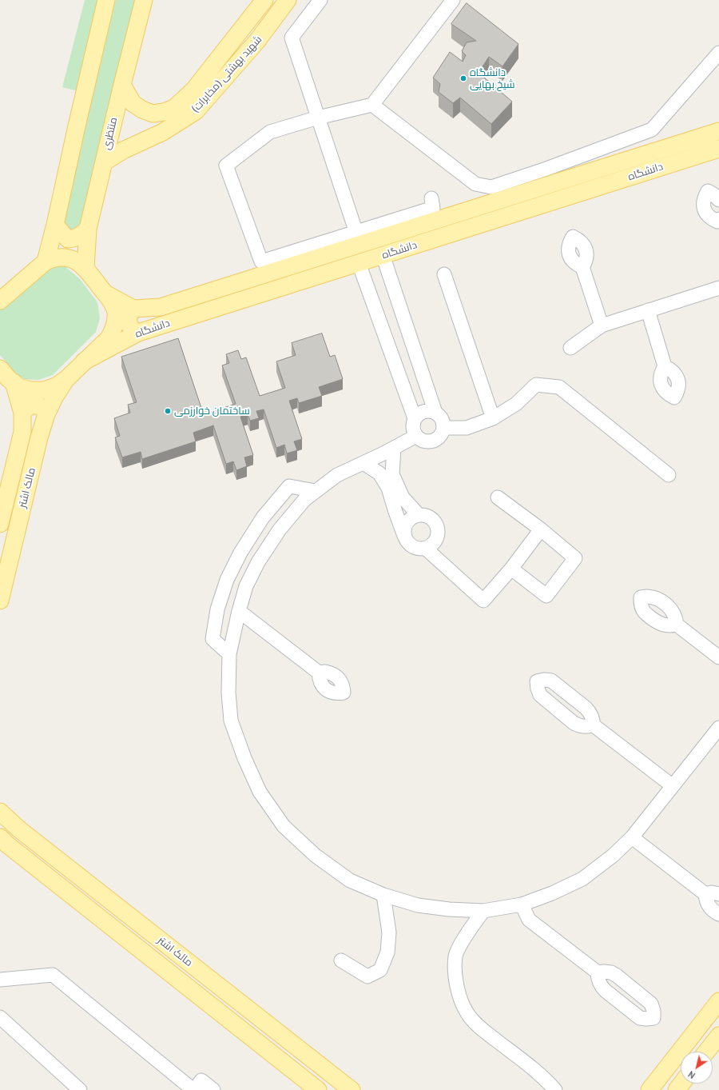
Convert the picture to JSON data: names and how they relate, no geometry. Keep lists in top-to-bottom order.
{
  "streets": {
    "main road": [
      "شهید بهشتی (مخابرات)",
      "منتظری",
      "دانشگاه",
      "مالک اشتر"
    ]
  },
  "crossings": [
    ["شهید بهشتی (مخابرات)", "منتظری"]
  ],
  "places": ["دانشگاه شیخ بهایی", "ساختمان خوارزمی"],
  "north": "bottom left"
}
